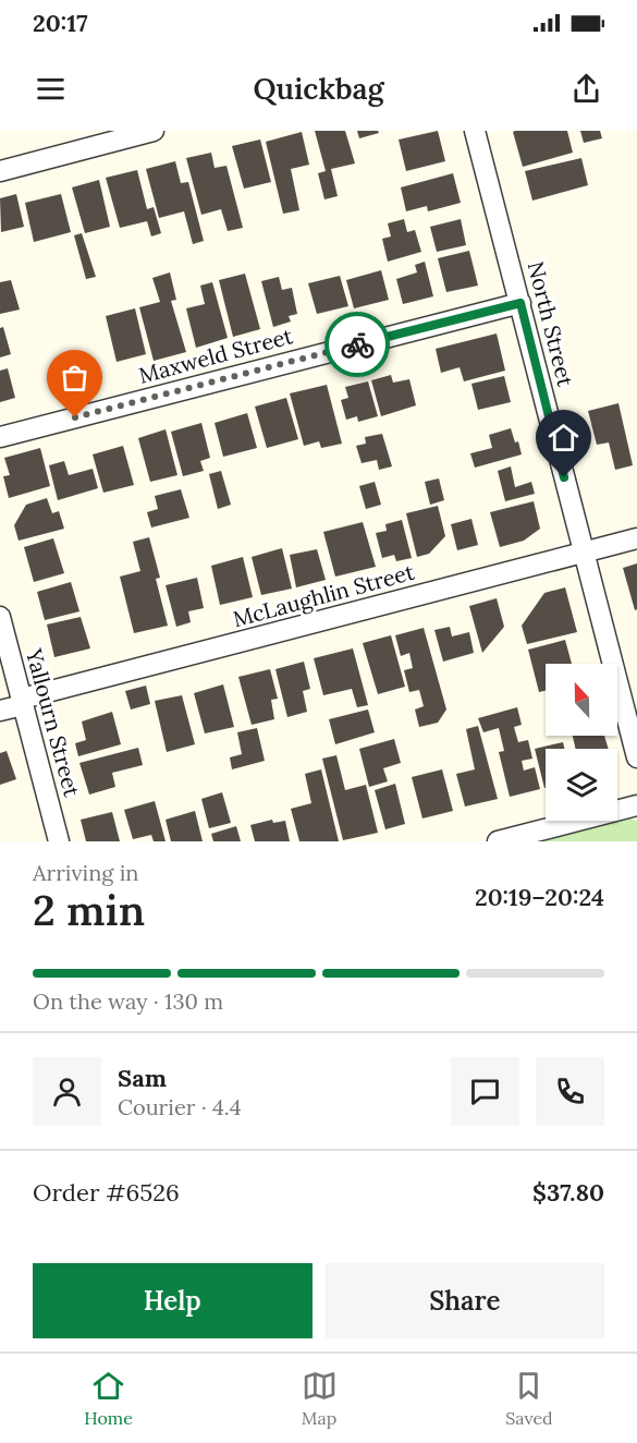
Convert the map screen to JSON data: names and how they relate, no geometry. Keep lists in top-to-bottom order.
{
  "streets": {
    "street": [
      "North Street",
      "Maxweld Street",
      "McLaughlin Street",
      "Yallourn Street"
    ]
  },
  "crossings": [
    ["North Street", "Maxweld Street"],
    ["North Street", "McLaughlin Street"],
    ["McLaughlin Street", "Yallourn Street"]
  ],
  "north": "top",
  "page": {
    "status": "20:17",
    "header": "Quickbag",
    "heading": ["2 min", "Arriving in", "20:19–20:24"],
    "panel": [
      "Sam",
      "Courier · 4.4",
      "Order #6526",
      "$37.80"
    ],
    "bar": "On the way · 130 m",
    "buttons": ["Help", "Share"],
    "tabs": ["Home", "Map", "Saved"]
  }
}
